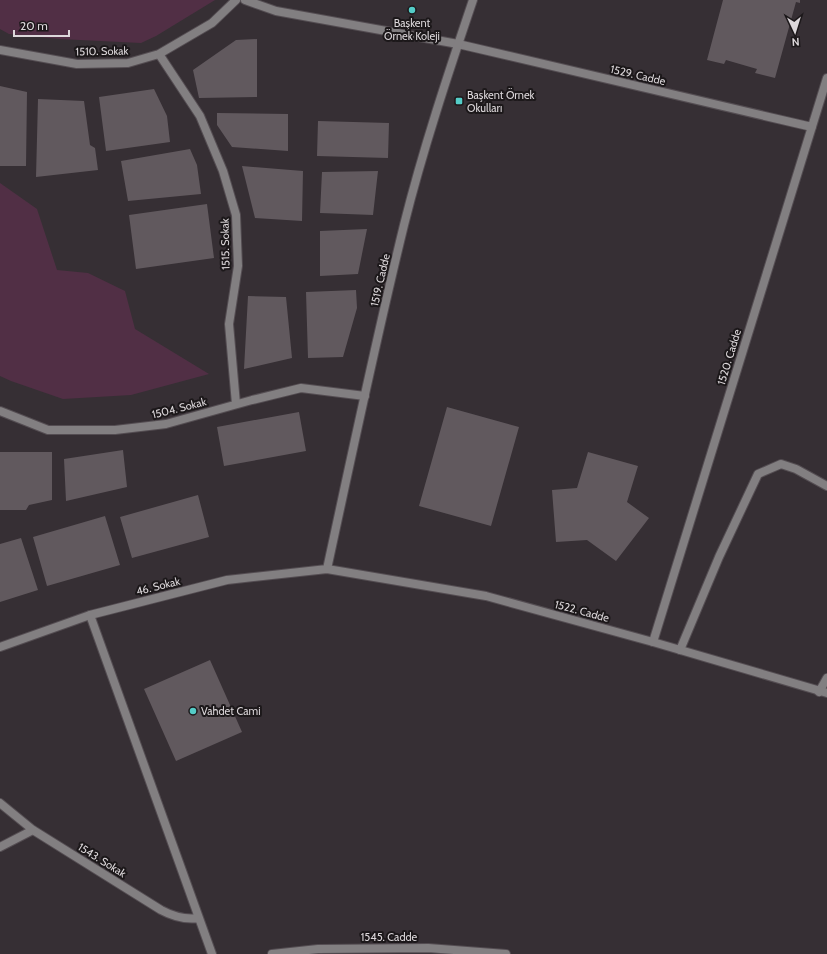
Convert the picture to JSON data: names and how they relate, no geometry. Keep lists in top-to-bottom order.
{
  "streets": {
    "street": [
      "1510. Sokak",
      "1529. Cadde",
      "1515. Sokak",
      "1519. Cadde",
      "1520. Cadde",
      "1504. Sokak",
      "46. Sokak",
      "1522. Cadde",
      "1543. Sokak",
      "1545. Cadde"
    ]
  },
  "crossings": [
    ["1510. Sokak", "1515. Sokak"],
    ["1529. Cadde", "1519. Cadde"],
    ["1529. Cadde", "1520. Cadde"],
    ["1515. Sokak", "1504. Sokak"],
    ["1519. Cadde", "1504. Sokak"],
    ["1519. Cadde", "46. Sokak"],
    ["1519. Cadde", "1522. Cadde"],
    ["1520. Cadde", "1522. Cadde"],
    ["46. Sokak", "1522. Cadde"]
  ],
  "places": {
    "other": ["Başkent Örnek Koleji", "Vahdet Cami"],
    "transit": ["Başkent Örnek Okulları"]
  },
  "scale_bar": "20 m",
  "north": "bottom"
}
